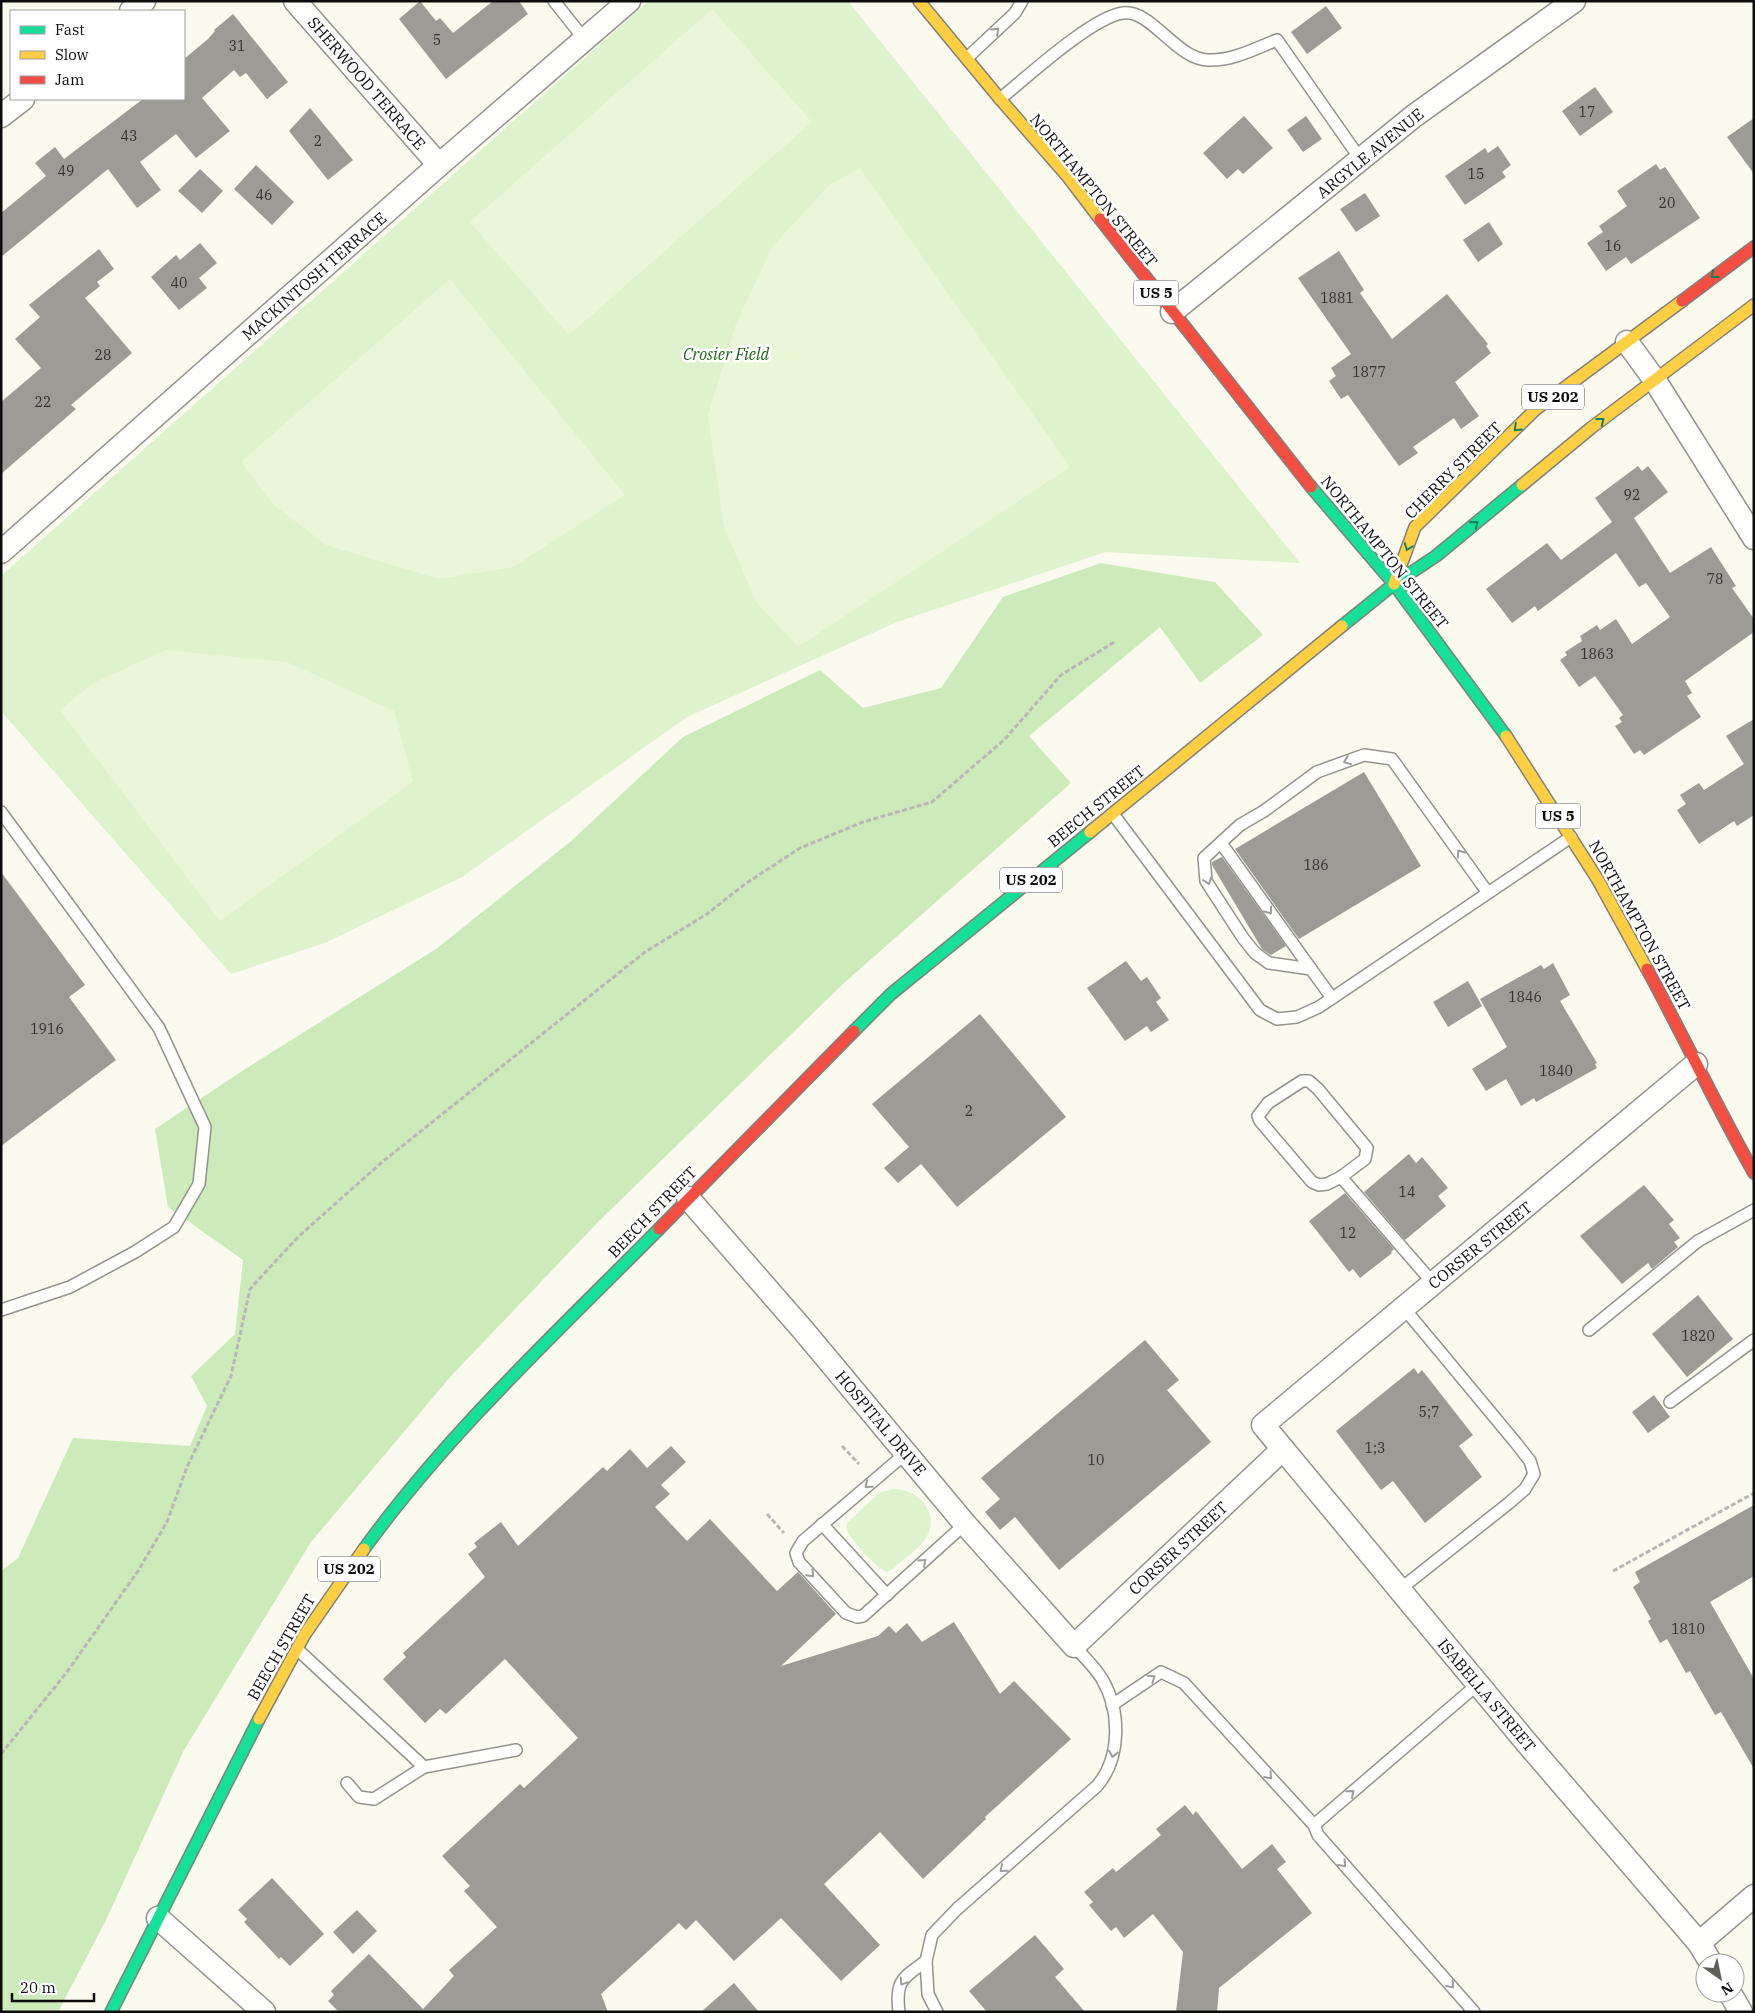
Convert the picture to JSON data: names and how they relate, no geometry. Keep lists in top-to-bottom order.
{
  "streets": {
    "main road": [
      "NORTHAMPTON STREET",
      "US 5",
      "US 202",
      "CHERRY STREET",
      "BEECH STREET"
    ],
    "street": [
      "SHERWOOD TERRACE",
      "ARGYLE AVENUE",
      "MACKINTOSH TERRACE",
      "CORSER STREET",
      "HOSPITAL DRIVE",
      "ISABELLA STREET"
    ]
  },
  "crossings": [
    ["SHERWOOD TERRACE", "MACKINTOSH TERRACE"],
    ["ARGYLE AVENUE", "NORTHAMPTON STREET"],
    ["NORTHAMPTON STREET", "US 202"],
    ["NORTHAMPTON STREET", "CHERRY STREET"],
    ["NORTHAMPTON STREET", "BEECH STREET"],
    ["NORTHAMPTON STREET", "CORSER STREET"],
    ["US 202", "CHERRY STREET"],
    ["US 202", "BEECH STREET"],
    ["CHERRY STREET", "BEECH STREET"],
    ["BEECH STREET", "HOSPITAL DRIVE"],
    ["CORSER STREET", "HOSPITAL DRIVE"],
    ["CORSER STREET", "ISABELLA STREET"]
  ],
  "parks": ["Crosier Field"],
  "house_numbers": [
    "5",
    "31",
    "17",
    "43",
    "2",
    "49",
    "15",
    "46",
    "20",
    "16",
    "40",
    "1881",
    "28",
    "1877",
    "22",
    "92",
    "78",
    "1863",
    "186",
    "1846",
    "1916",
    "1840",
    "2",
    "14",
    "12",
    "1820",
    "5;7",
    "1;3",
    "10",
    "1810"
  ],
  "legend": ["Fast", "Slow", "Jam"],
  "scale_bar": "20 m",
  "north": "bottom right"
}
